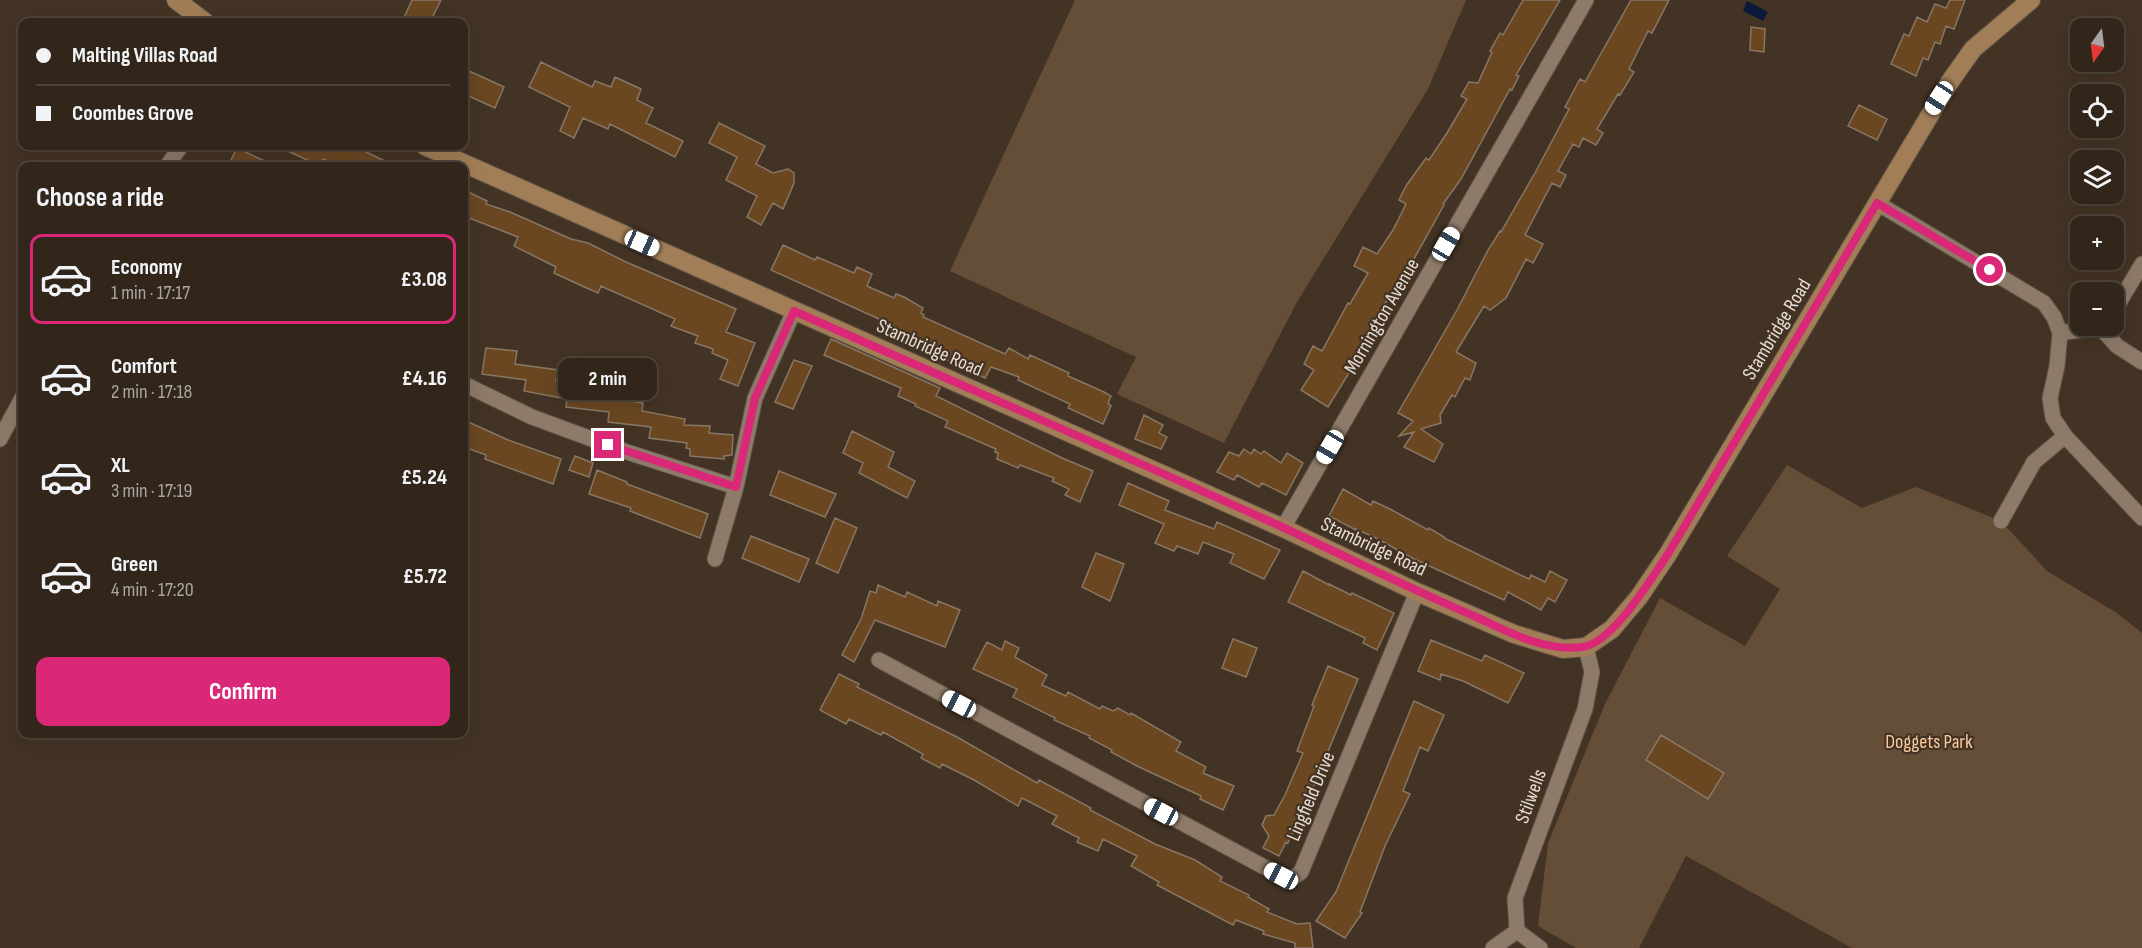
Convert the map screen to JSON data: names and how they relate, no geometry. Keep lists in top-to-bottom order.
{
  "streets": {
    "street": [
      "Mornington Avenue",
      "Stambridge Road",
      "Lingfield Drive",
      "Stilwells"
    ]
  },
  "crossings": [
    ["Mornington Avenue", "Stambridge Road"],
    ["Stambridge Road", "Lingfield Drive"],
    ["Stambridge Road", "Stilwells"]
  ],
  "parks": ["Doggets Park"],
  "north": "bottom",
  "page": {
    "map_buttons": ["+", "−"],
    "banner": ["Malting Villas Road", "Coombes Grove"],
    "heading": "Choose a ride",
    "list": [
      {
        "name": "Economy",
        "note": "1 min · 17:17",
        "value": "£3.08"
      },
      {
        "name": "Comfort",
        "note": "2 min · 17:18",
        "value": "£4.16"
      },
      {
        "name": "XL",
        "note": "3 min · 17:19",
        "value": "£5.24"
      },
      {
        "name": "Green",
        "note": "4 min · 17:20",
        "value": "£5.72"
      }
    ],
    "bubble": "2 min",
    "buttons": "Confirm"
  }
}
